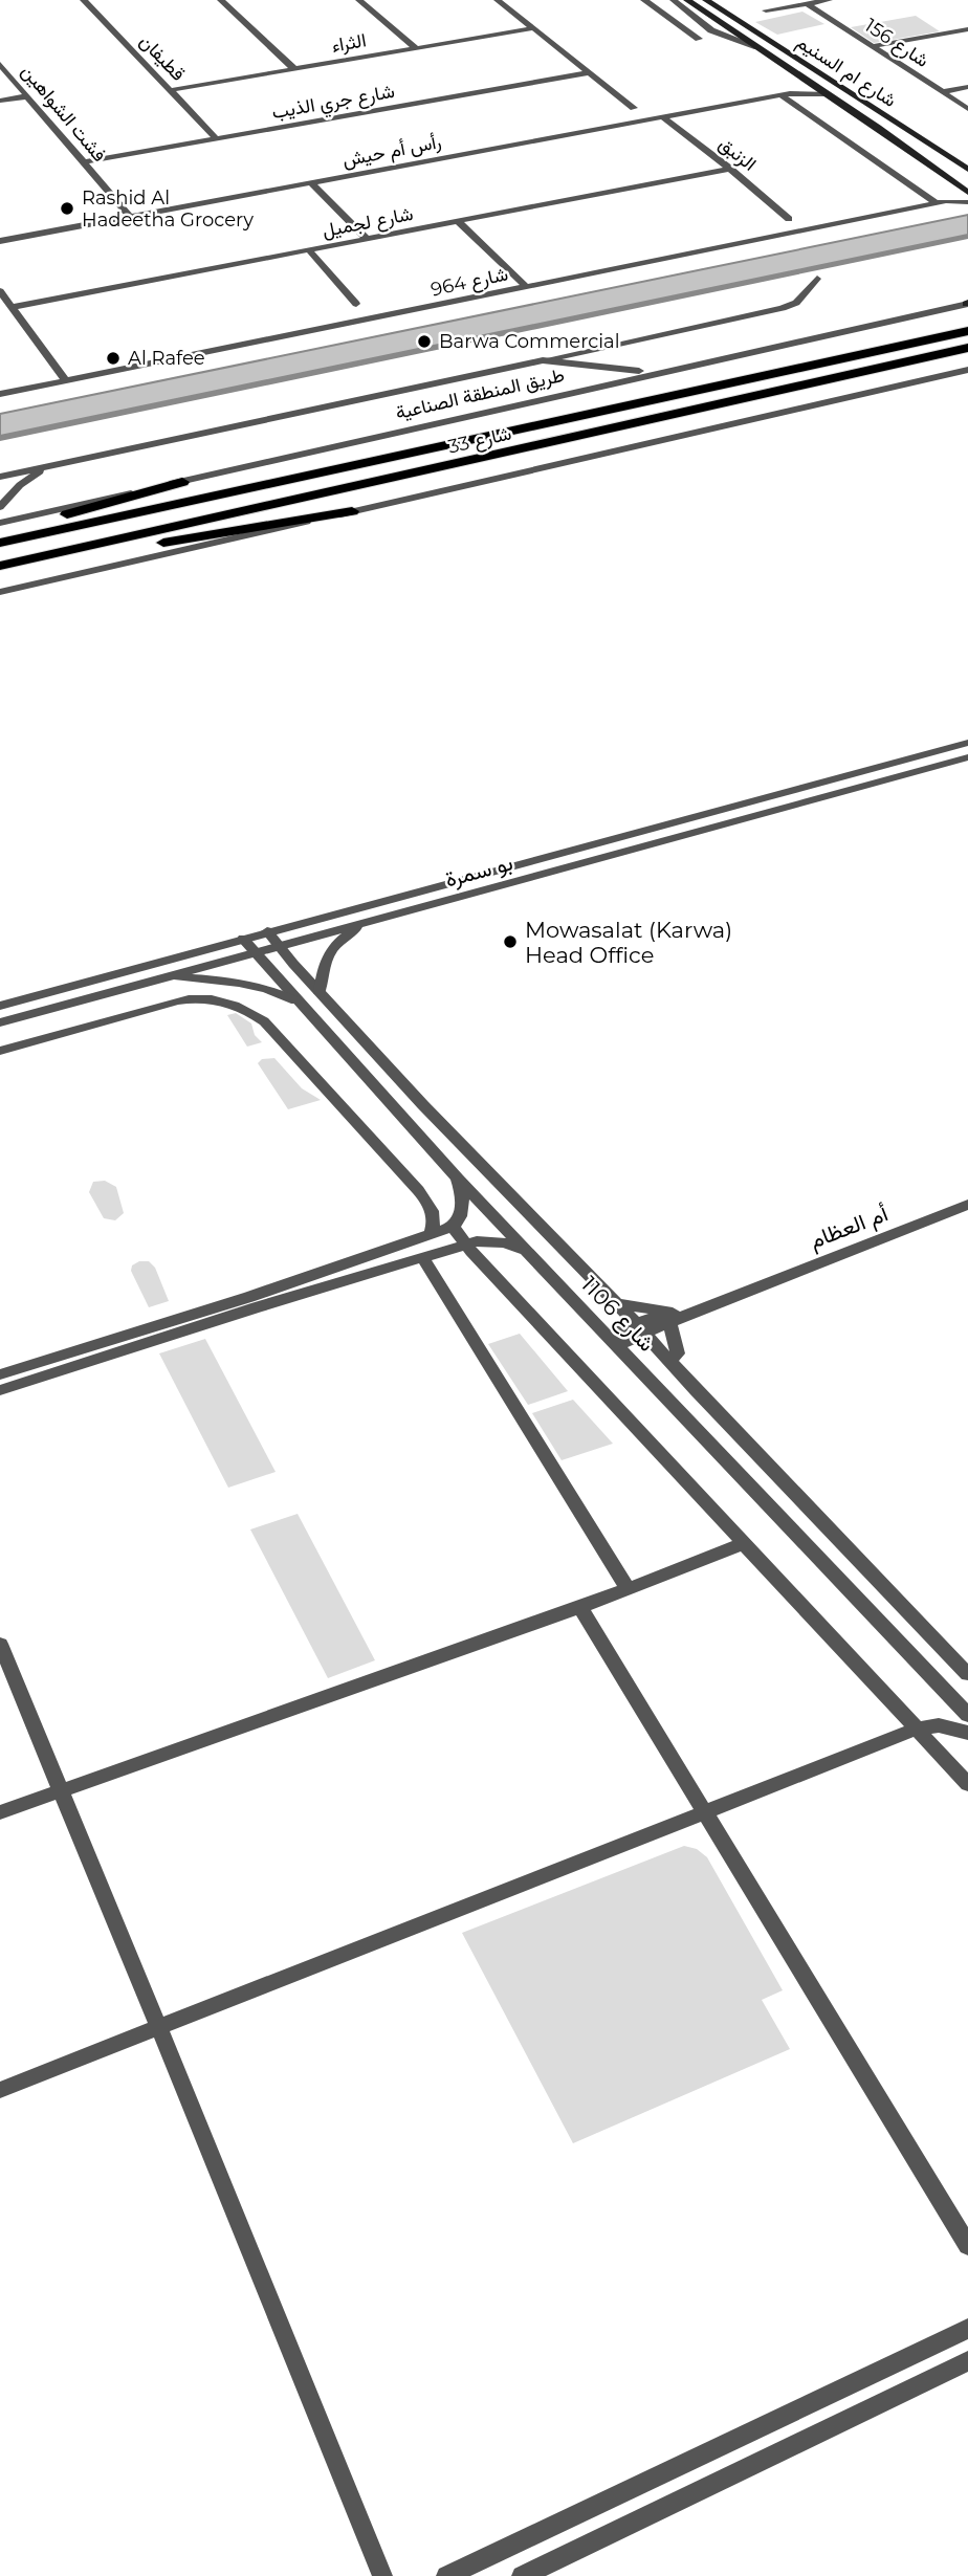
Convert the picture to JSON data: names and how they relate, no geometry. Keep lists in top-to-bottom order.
{
  "streets": {
    "highway": ["شارع 33"],
    "main road": ["شارع ام السنيم"],
    "street": [
      "الثراء",
      "شارع 156",
      "قطيفان",
      "شارع جري الذيب",
      "فشت الشواهين",
      "رأس أم حيش",
      "الزنبق",
      "شارع لجميل",
      "شارع 964",
      "طريق المنطقة الصناعية",
      "بو سمرة",
      "أم العظام",
      "شارع 1106"
    ]
  },
  "crossings": [
    ["الثراء", "قطيفان"],
    ["قطيفان", "شارع جري الذيب"],
    ["شارع ام السنيم", "رأس أم حيش"],
    ["شارع ام السنيم", "شارع 964"],
    ["شارع جري الذيب", "فشت الشواهين"],
    ["فشت الشواهين", "رأس أم حيش"],
    ["رأس أم حيش", "الزنبق"],
    ["الزنبق", "شارع لجميل"],
    ["بو سمرة", "شارع 1106"],
    ["أم العظام", "شارع 1106"]
  ],
  "places": [
    "Rashid Al Hadeetha Grocery",
    "Barwa Commercial",
    "Al Rafee",
    "Mowasalat (Karwa) Head Office"
  ]
}
